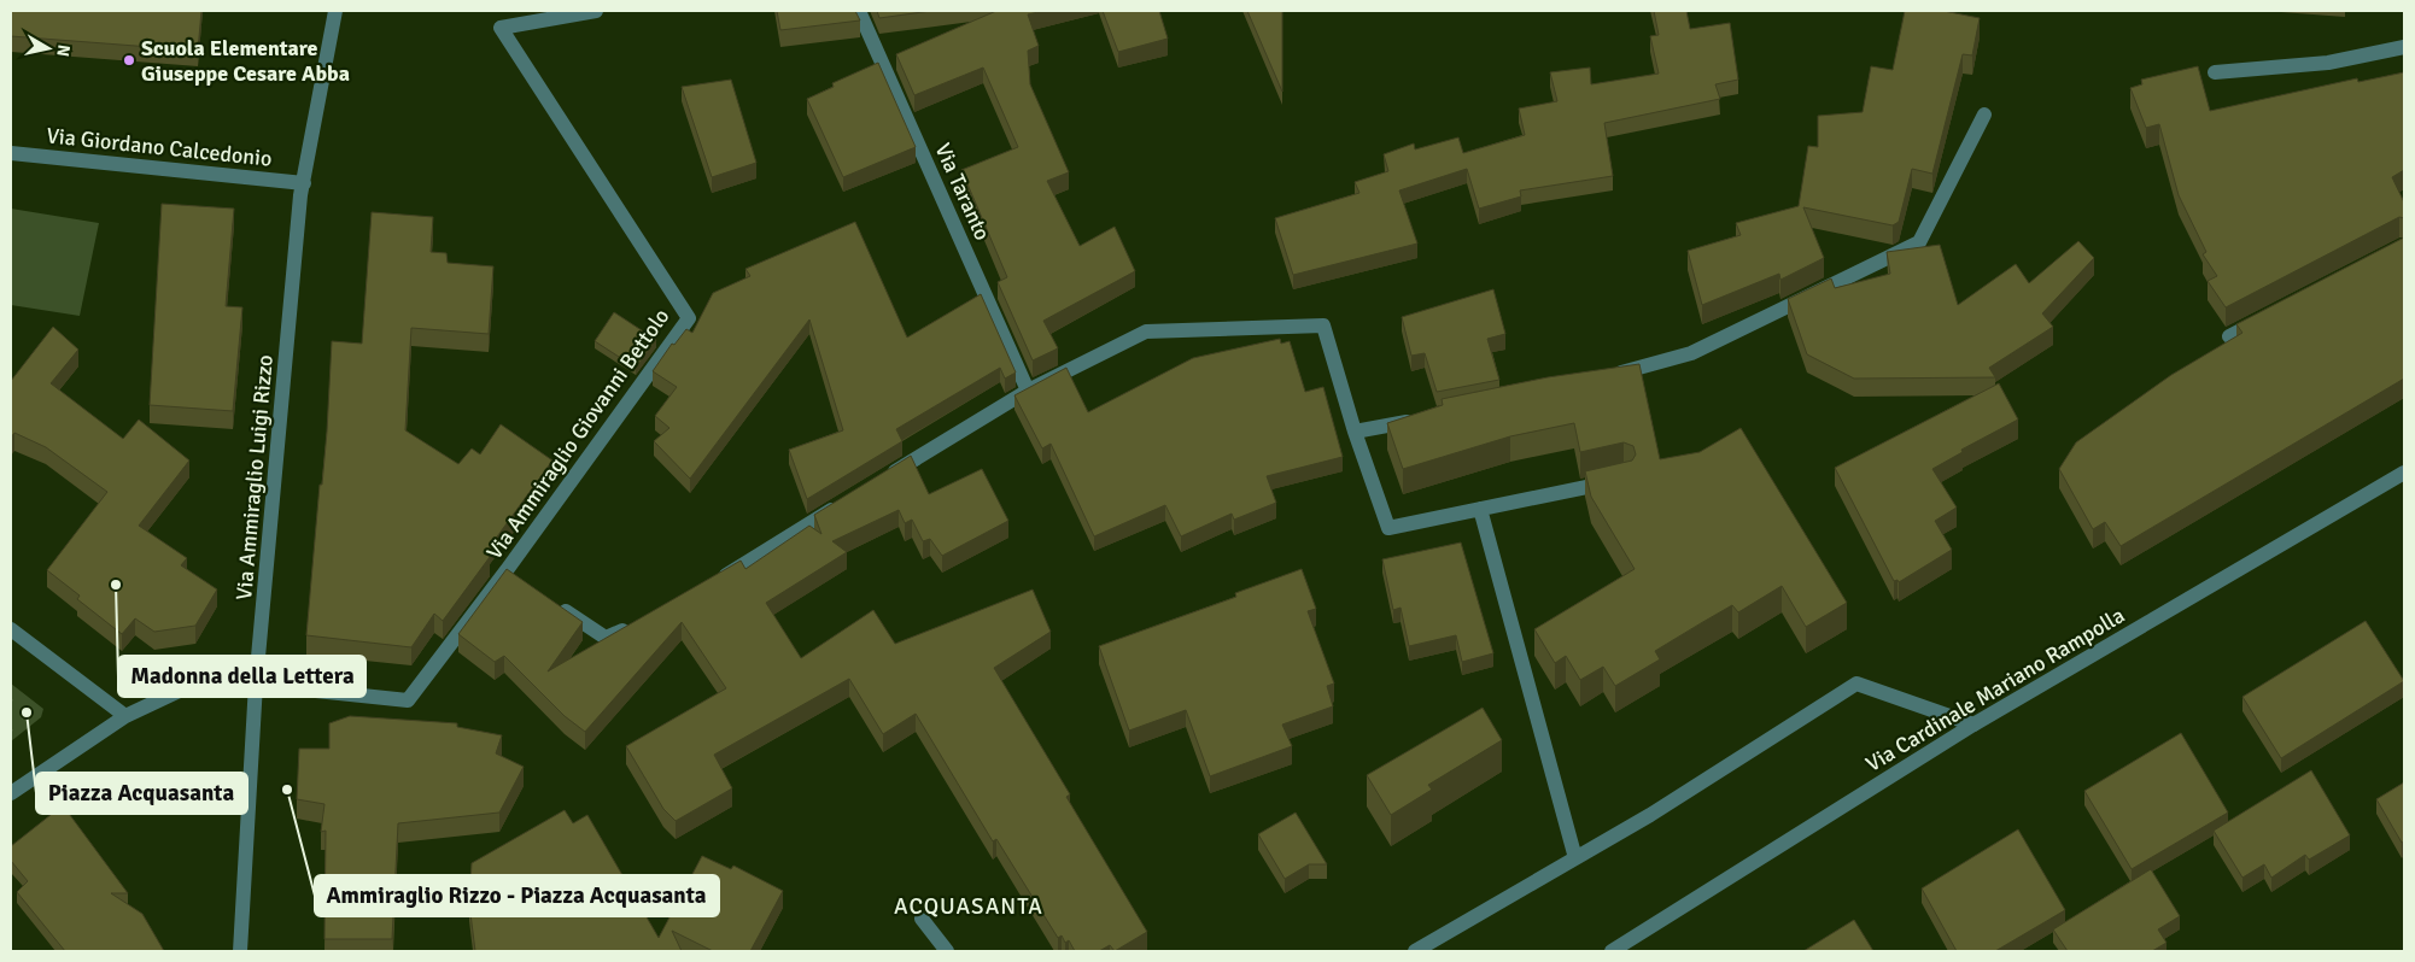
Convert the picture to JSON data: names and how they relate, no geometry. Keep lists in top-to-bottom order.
{
  "streets": {
    "street": [
      "Via Giordano Calcedonio",
      "Via Taranto",
      "Via Ammiraglio Giovanni Bettolo",
      "Via Ammiraglio Luigi Rizzo",
      "Via Cardinale Mariano Rampolla"
    ]
  },
  "crossings": [
    ["Via Giordano Calcedonio", "Via Ammiraglio Luigi Rizzo"],
    ["Via Ammiraglio Giovanni Bettolo", "Via Ammiraglio Luigi Rizzo"]
  ],
  "districts": ["ACQUASANTA"],
  "places": [
    "Scuola Elementare Giuseppe Cesare Abba",
    "Madonna della Lettera",
    "Piazza Acquasanta",
    "Ammiraglio Rizzo - Piazza Acquasanta"
  ],
  "north": "right"
}
